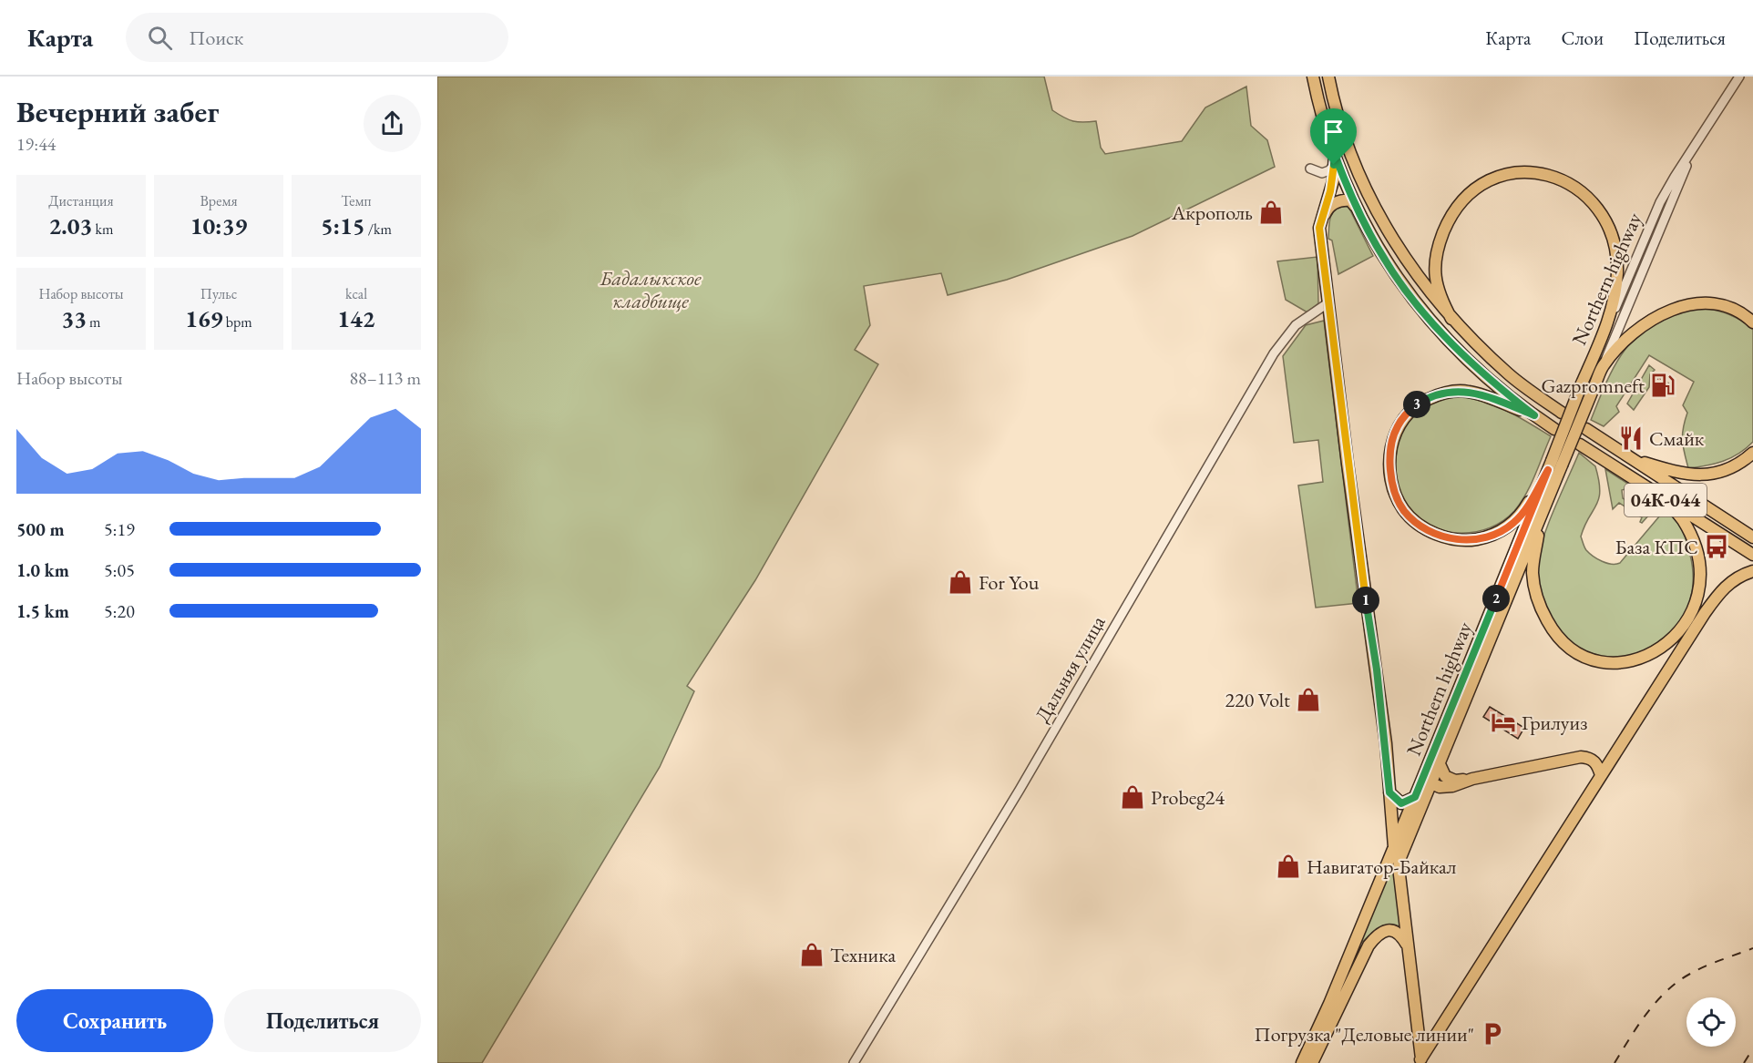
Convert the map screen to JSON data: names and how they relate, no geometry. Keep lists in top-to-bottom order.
{
  "streets": {
    "main road": ["Northern highway", "04К-044"],
    "street": ["Дальняя улица"]
  },
  "parks": ["Бадалыкское кладбище"],
  "places": {
    "shop": [
      "Акрополь",
      "For You",
      "220 Volt",
      "Probeg24",
      "Навигатор-Байкал",
      "Техника"
    ],
    "fuel station": ["Gazpromneft"],
    "restaurant": ["Смайк"],
    "bus stop": ["База КПС"],
    "hotel": ["Грилуиз"],
    "parking": ["Погрузка \"Деловые линии\""]
  },
  "page": {
    "header": "Карта",
    "search": "Поиск",
    "nav": ["Карта", "Слои", "Поделиться"],
    "heading": ["Вечерний забег", "19:44"],
    "stats": [
      ["Дистанция", "2.03 km"],
      ["Время", "10:39"],
      ["Темп", "5:15 /km"],
      ["Набор высоты", "33 m"],
      ["Пульс", "169 bpm"],
      ["kcal", "142"]
    ],
    "chart": ["Набор высоты", "88–113 m"],
    "pins": ["3", "2", "1"],
    "list": [
      {
        "name": "500 m",
        "note": "5:19"
      },
      {
        "name": "1.0 km",
        "note": "5:05"
      },
      {
        "name": "1.5 km",
        "note": "5:20"
      }
    ],
    "buttons": ["Сохранить", "Поделиться"]
  }
}
